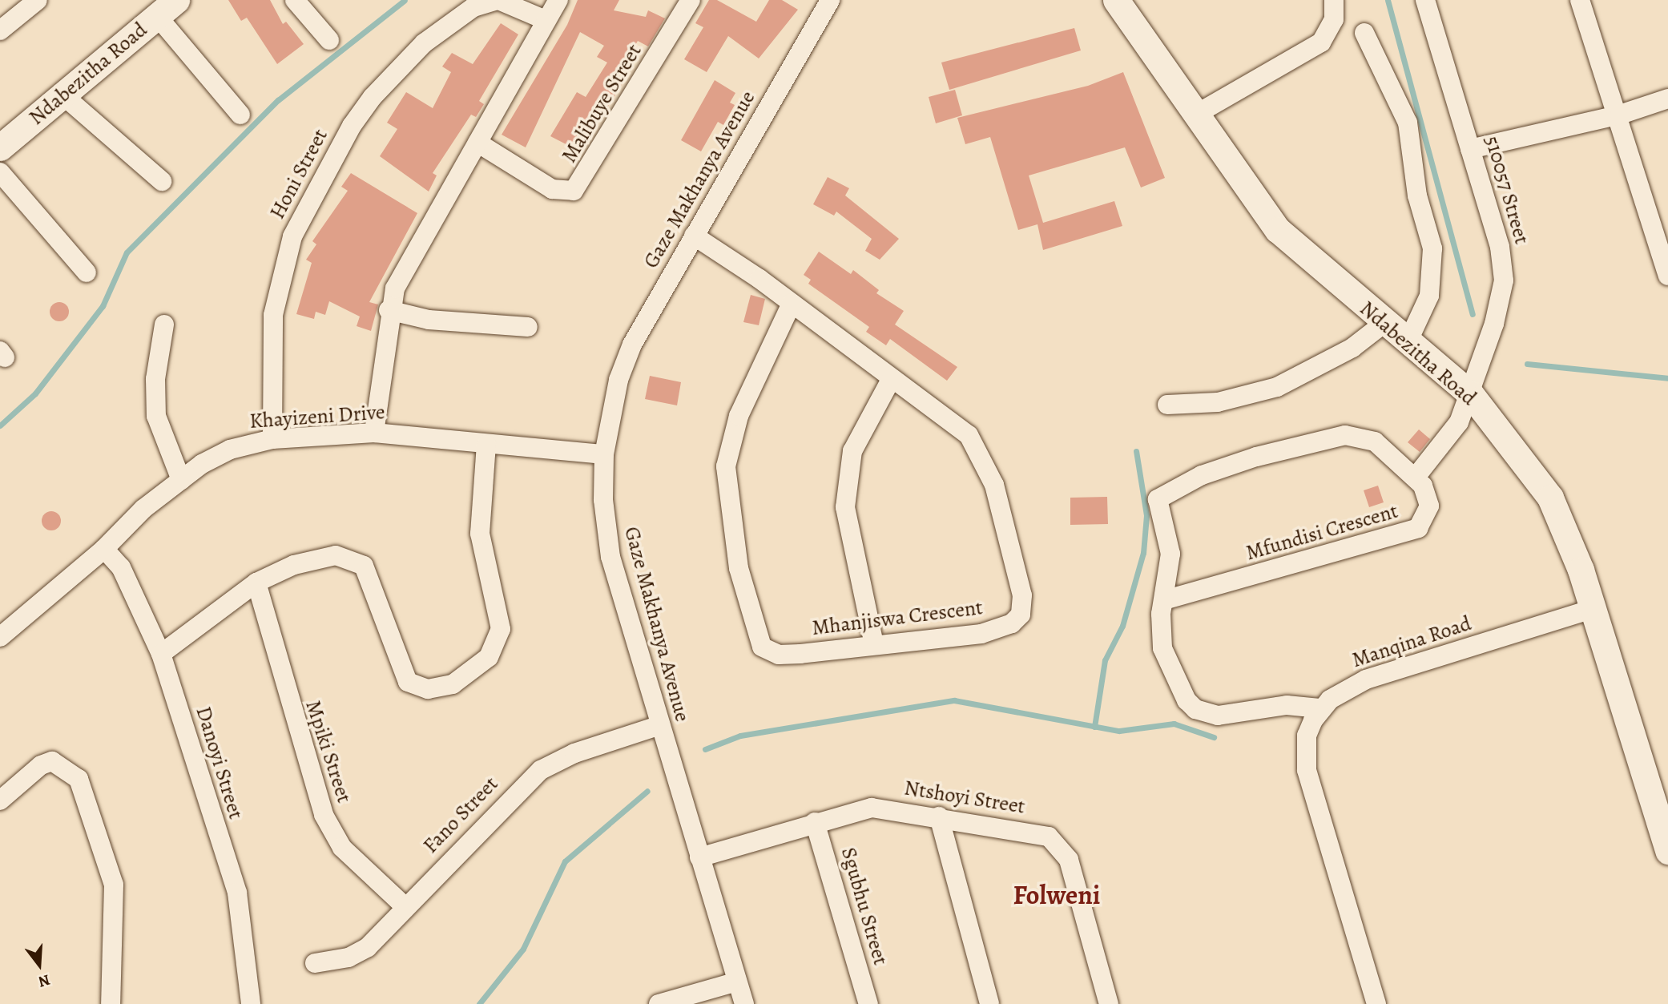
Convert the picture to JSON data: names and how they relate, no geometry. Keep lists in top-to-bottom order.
{
  "streets": {
    "street": [
      "Ndabezitha Road",
      "Malibuye Street",
      "Honi Street",
      "Gaze Makhanya Avenue",
      "510057 Street",
      "Khayizeni Drive",
      "Mfundisi Crescent",
      "Mhanjiswa Crescent",
      "Manqina Road",
      "Mpiki Street",
      "Danoyi Street",
      "Ntshoyi Street",
      "Fano Street",
      "Sgubhu Street"
    ]
  },
  "crossings": [
    ["Ndabezitha Road", "510057 Street"],
    ["Ndabezitha Road", "Manqina Road"],
    ["Honi Street", "Khayizeni Drive"],
    ["Gaze Makhanya Avenue", "Khayizeni Drive"],
    ["Gaze Makhanya Avenue", "Mhanjiswa Crescent"],
    ["Gaze Makhanya Avenue", "Ntshoyi Street"],
    ["Gaze Makhanya Avenue", "Fano Street"],
    ["510057 Street", "Mfundisi Crescent"],
    ["Khayizeni Drive", "Danoyi Street"],
    ["Mfundisi Crescent", "Manqina Road"],
    ["Mpiki Street", "Fano Street"],
    ["Ntshoyi Street", "Sgubhu Street"]
  ],
  "districts": ["Folweni"],
  "north": "bottom"
}
